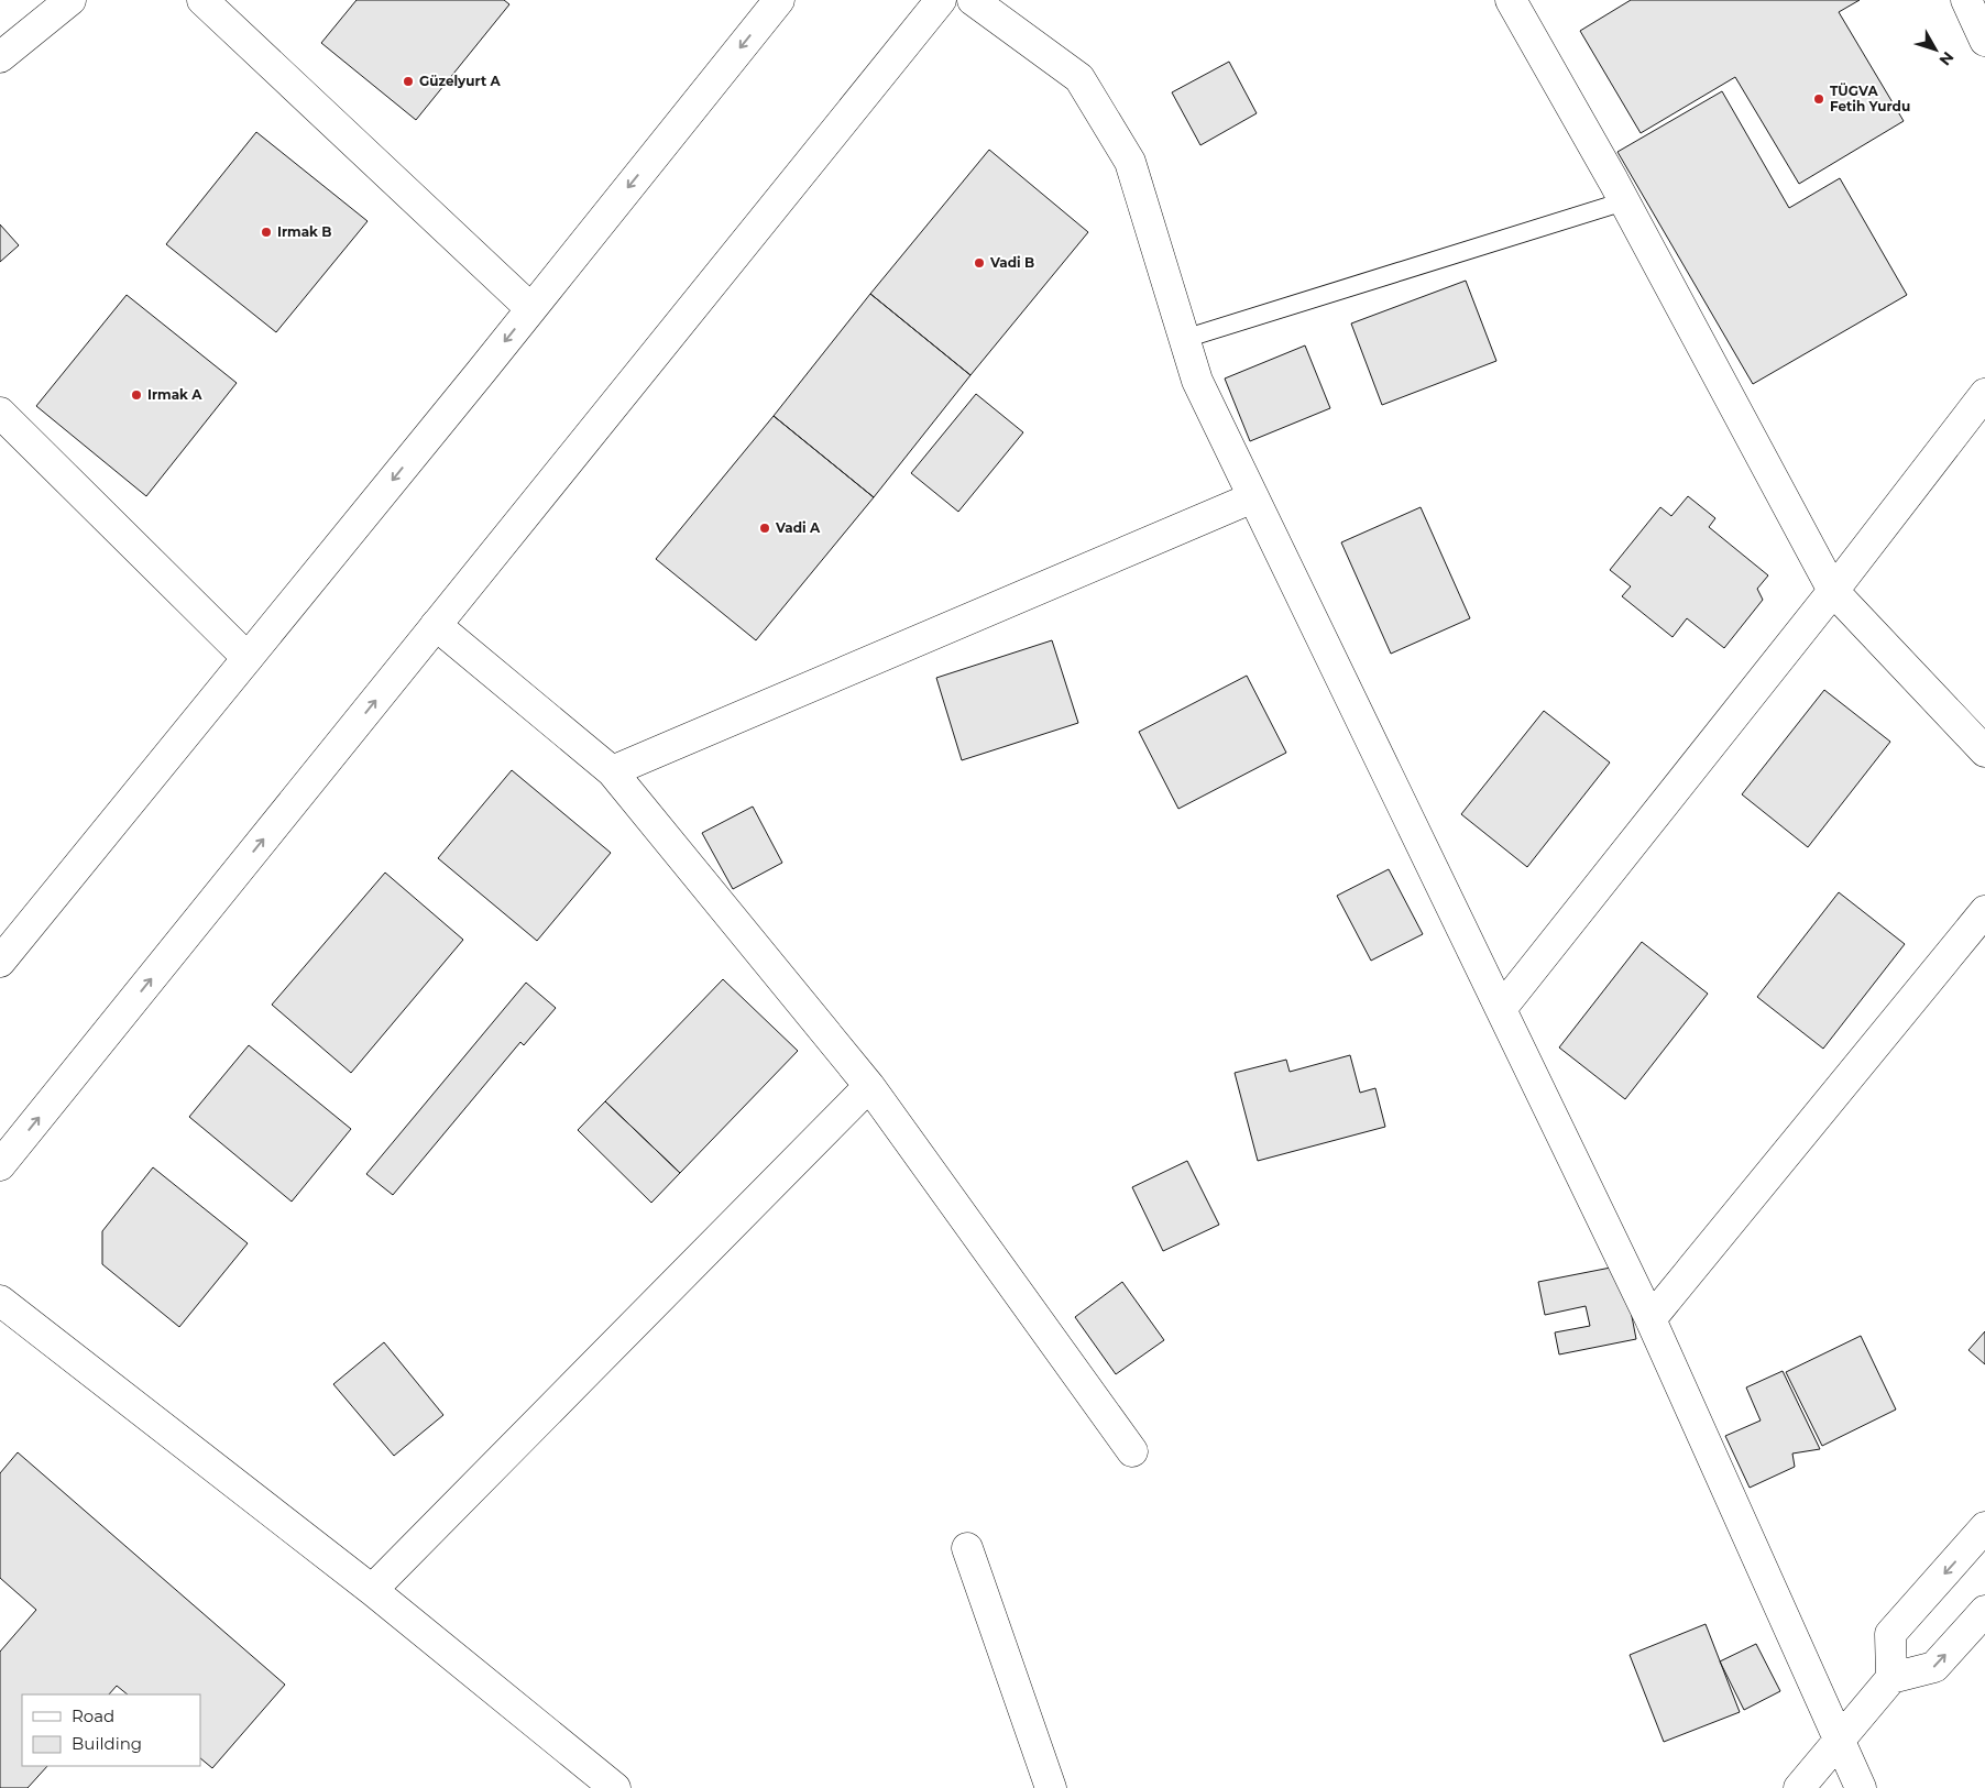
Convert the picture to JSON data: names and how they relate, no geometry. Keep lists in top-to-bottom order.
{
  "places": [
    "Güzelyurt A",
    "TÜGVA Fetih Yurdu",
    "Irmak B",
    "Vadi B",
    "Irmak A",
    "Vadi A"
  ],
  "legend": ["Road", "Building"],
  "north": "bottom right"
}
